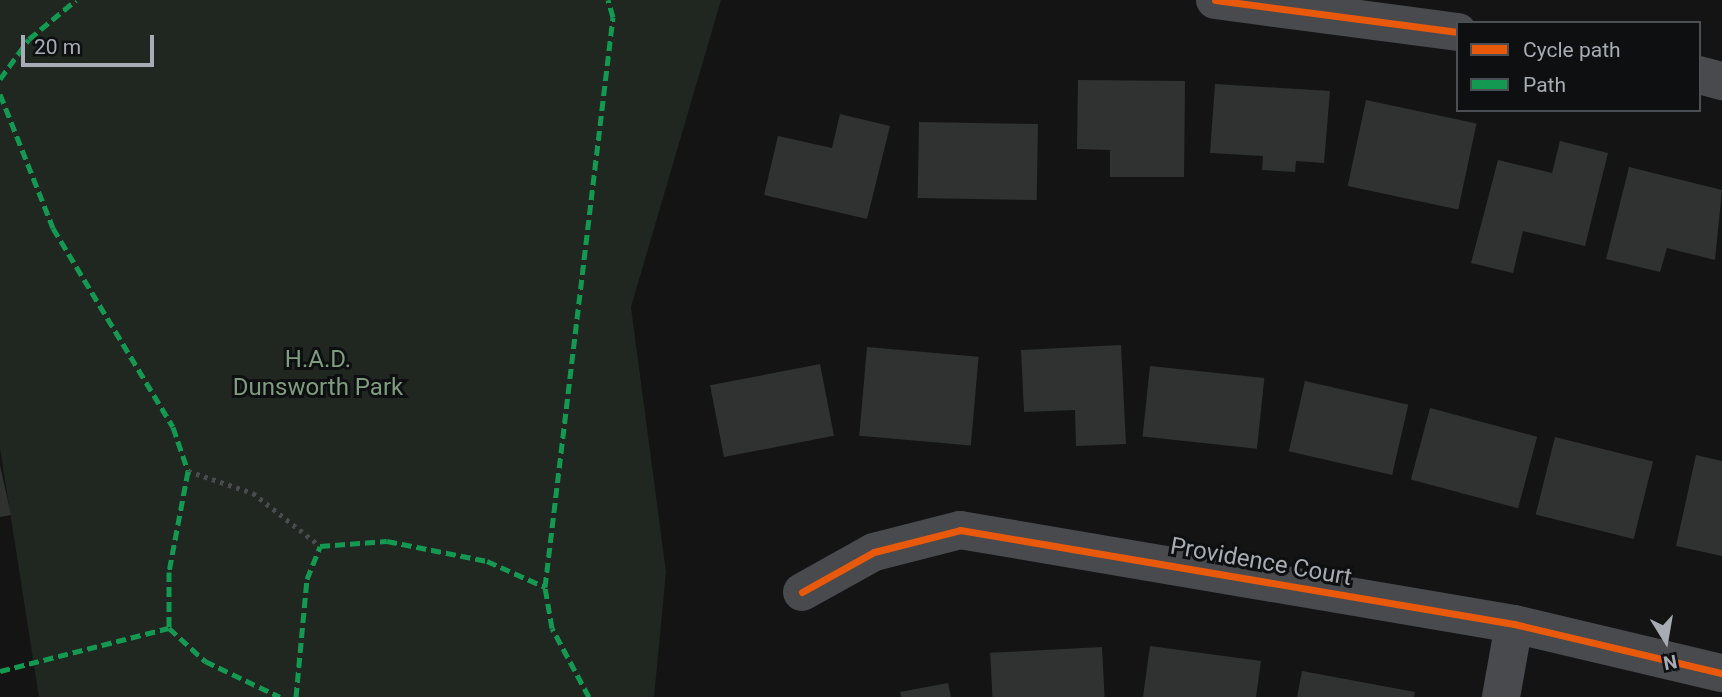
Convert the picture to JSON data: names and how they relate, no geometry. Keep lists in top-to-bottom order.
{
  "streets": {
    "street": ["Providence Court"]
  },
  "parks": ["H.A.D. Dunsworth Park"],
  "legend": ["Cycle path", "Path"],
  "scale_bar": "20 m",
  "north": "bottom"
}
